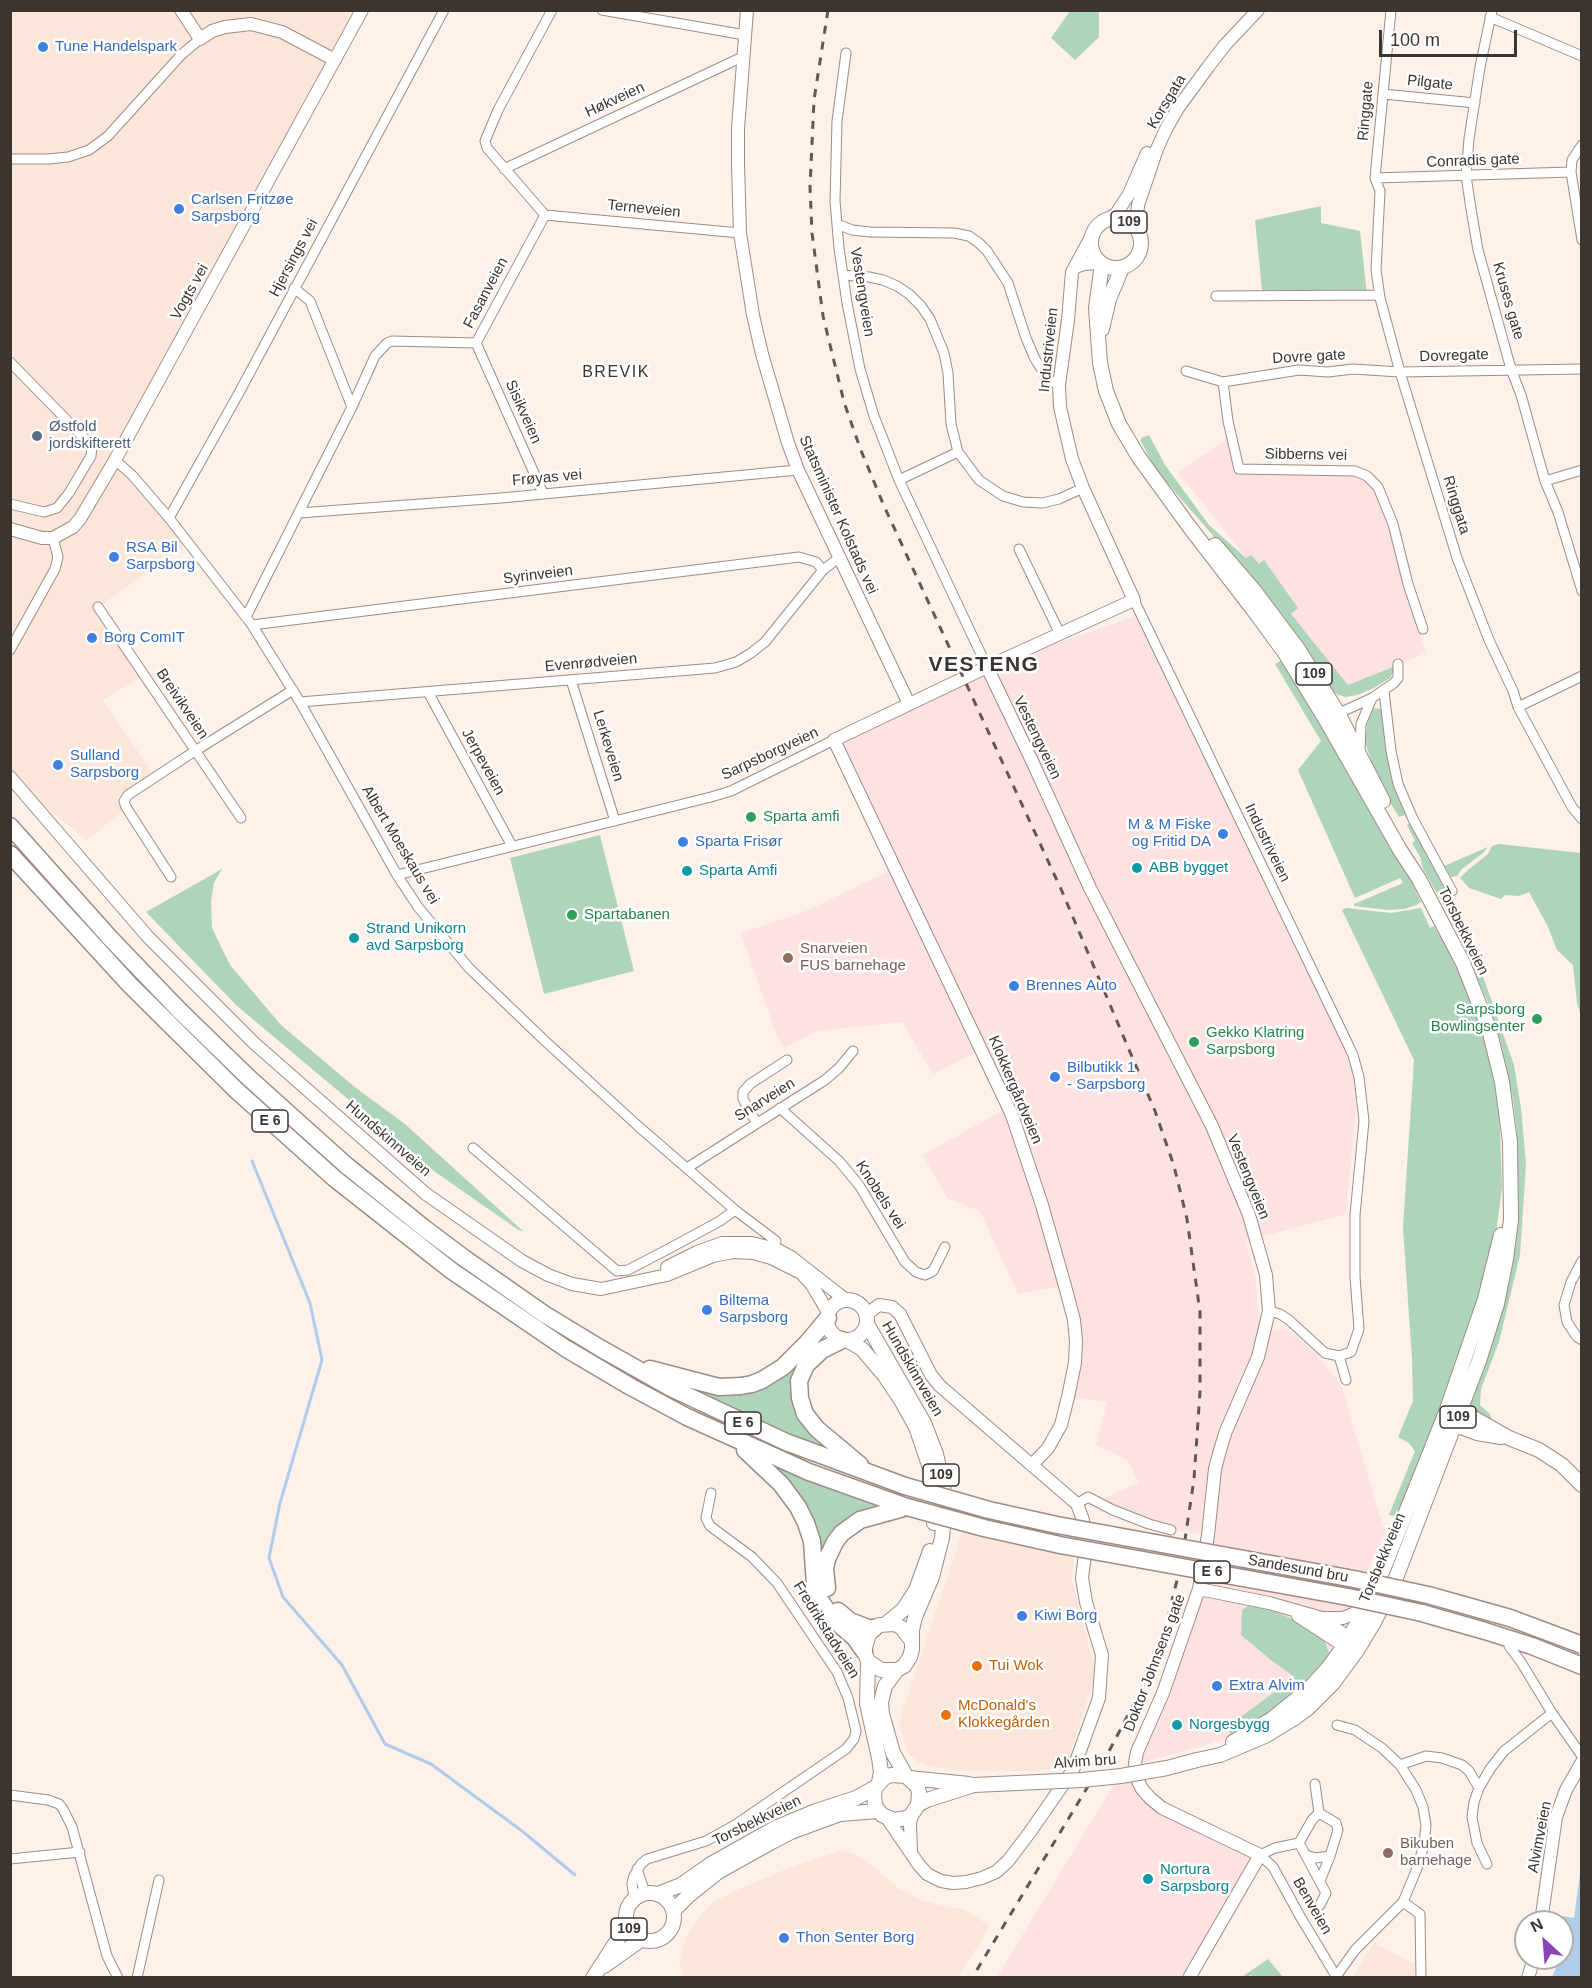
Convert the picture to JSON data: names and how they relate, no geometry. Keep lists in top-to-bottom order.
{
  "streets": {
    "highway": ["E 6", "Sandesund bru"],
    "main road": [
      "109",
      "Torsbekkveien",
      "Hundskinnveien",
      "Alvim bru"
    ],
    "street": [
      "Pilgate",
      "Høkveien",
      "Korsgata",
      "Ringgate",
      "Conradis gate",
      "Terneveien",
      "Hjersings vei",
      "Vogts vei",
      "Vestengveien",
      "Fasanveien",
      "Kruses gate",
      "Industriveien",
      "Dovregate",
      "Dovre gate",
      "Sisikveien",
      "Sibberns vei",
      "Frøyas vei",
      "Ringgata",
      "Statsminister Kolstads vei",
      "Syrinveien",
      "Evenrødveien",
      "Breivikveien",
      "Lerkeveien",
      "Sarpsborgveien",
      "Jerpeveien",
      "Albert Moeskaus vei",
      "Klokkergårdveien",
      "Snarveien",
      "Knobels vei",
      "Fredrikstadveien",
      "Doktor Johnsens gate",
      "Alvimveien",
      "Benveien"
    ]
  },
  "crossings": [
    ["Pilgate", "Ringgate"],
    ["Pilgate", "Kruses gate"],
    ["Korsgata", "109"],
    ["Korsgata", "Industriveien"],
    ["Korsgata", "Torsbekkveien"],
    ["Ringgate", "Conradis gate"],
    ["Ringgate", "Ringgata"],
    ["Conradis gate", "Kruses gate"],
    ["Conradis gate", "Ringgata"],
    ["Terneveien", "Fasanveien"],
    ["Terneveien", "Statsminister Kolstads vei"],
    ["109", "Industriveien"],
    ["109", "Torsbekkveien"],
    ["109", "E 6"],
    ["109", "Hundskinnveien"],
    ["109", "Fredrikstadveien"],
    ["109", "Alvim bru"],
    ["Hjersings vei", "Albert Moeskaus vei"],
    ["Vogts vei", "Albert Moeskaus vei"],
    ["Vestengveien", "Sarpsborgveien"],
    ["Vestengveien", "Doktor Johnsens gate"],
    ["Fasanveien", "Sisikveien"],
    ["Fasanveien", "Frøyas vei"],
    ["Fasanveien", "Albert Moeskaus vei"],
    ["Kruses gate", "Dovregate"],
    ["Industriveien", "Sarpsborgveien"],
    ["Industriveien", "Torsbekkveien"],
    ["Dovregate", "Dovre gate"],
    ["Dovregate", "Ringgata"],
    ["Dovre gate", "Sibberns vei"],
    ["Dovre gate", "Ringgata"],
    ["Sisikveien", "Frøyas vei"],
    ["Frøyas vei", "Statsminister Kolstads vei"],
    ["Statsminister Kolstads vei", "Evenrødveien"],
    ["Statsminister Kolstads vei", "Sarpsborgveien"],
    ["Syrinveien", "Evenrødveien"],
    ["Syrinveien", "Albert Moeskaus vei"],
    ["Evenrødveien", "Lerkeveien"],
    ["Evenrødveien", "Jerpeveien"],
    ["Evenrødveien", "Albert Moeskaus vei"],
    ["Lerkeveien", "Sarpsborgveien"],
    ["Sarpsborgveien", "Jerpeveien"],
    ["Sarpsborgveien", "Albert Moeskaus vei"],
    ["Sarpsborgveien", "Klokkergårdveien"],
    ["Albert Moeskaus vei", "Snarveien"],
    ["Torsbekkveien", "Fredrikstadveien"],
    ["Torsbekkveien", "Alvim bru"],
    ["Snarveien", "Knobels vei"],
    ["E 6", "Hundskinnveien"],
    ["E 6", "Sandesund bru"],
    ["Doktor Johnsens gate", "Benveien"]
  ],
  "districts": ["BREVIK", "VESTENG"],
  "places": [
    "Tune Handelspark",
    "Carlsen Fritzøe Sarpsborg",
    "Østfold jordskifterett",
    "RSA Bil Sarpsborg",
    "Borg ComIT",
    "Sulland Sarpsborg",
    "Sparta amfi",
    "M & M Fiske og Fritid DA",
    "Sparta Frisør",
    "ABB bygget",
    "Sparta Amfi",
    "Spartabanen",
    "Strand Unikorn avd Sarpsborg",
    "Snarveien FUS barnehage",
    "Brennes Auto",
    "Sarpsborg Bowlingsenter",
    "Gekko Klatring Sarpsborg",
    "Bilbutikk 1 - Sarpsborg",
    "Biltema Sarpsborg",
    "Kiwi Borg",
    "Tui Wok",
    "Extra Alvim",
    "McDonald's Klokkegården",
    "Norgesbygg",
    "Bikuben barnehage",
    "Nortura Sarpsborg",
    "Thon Senter Borg"
  ],
  "scale_bar": "100 m",
  "north": "top left"
}
